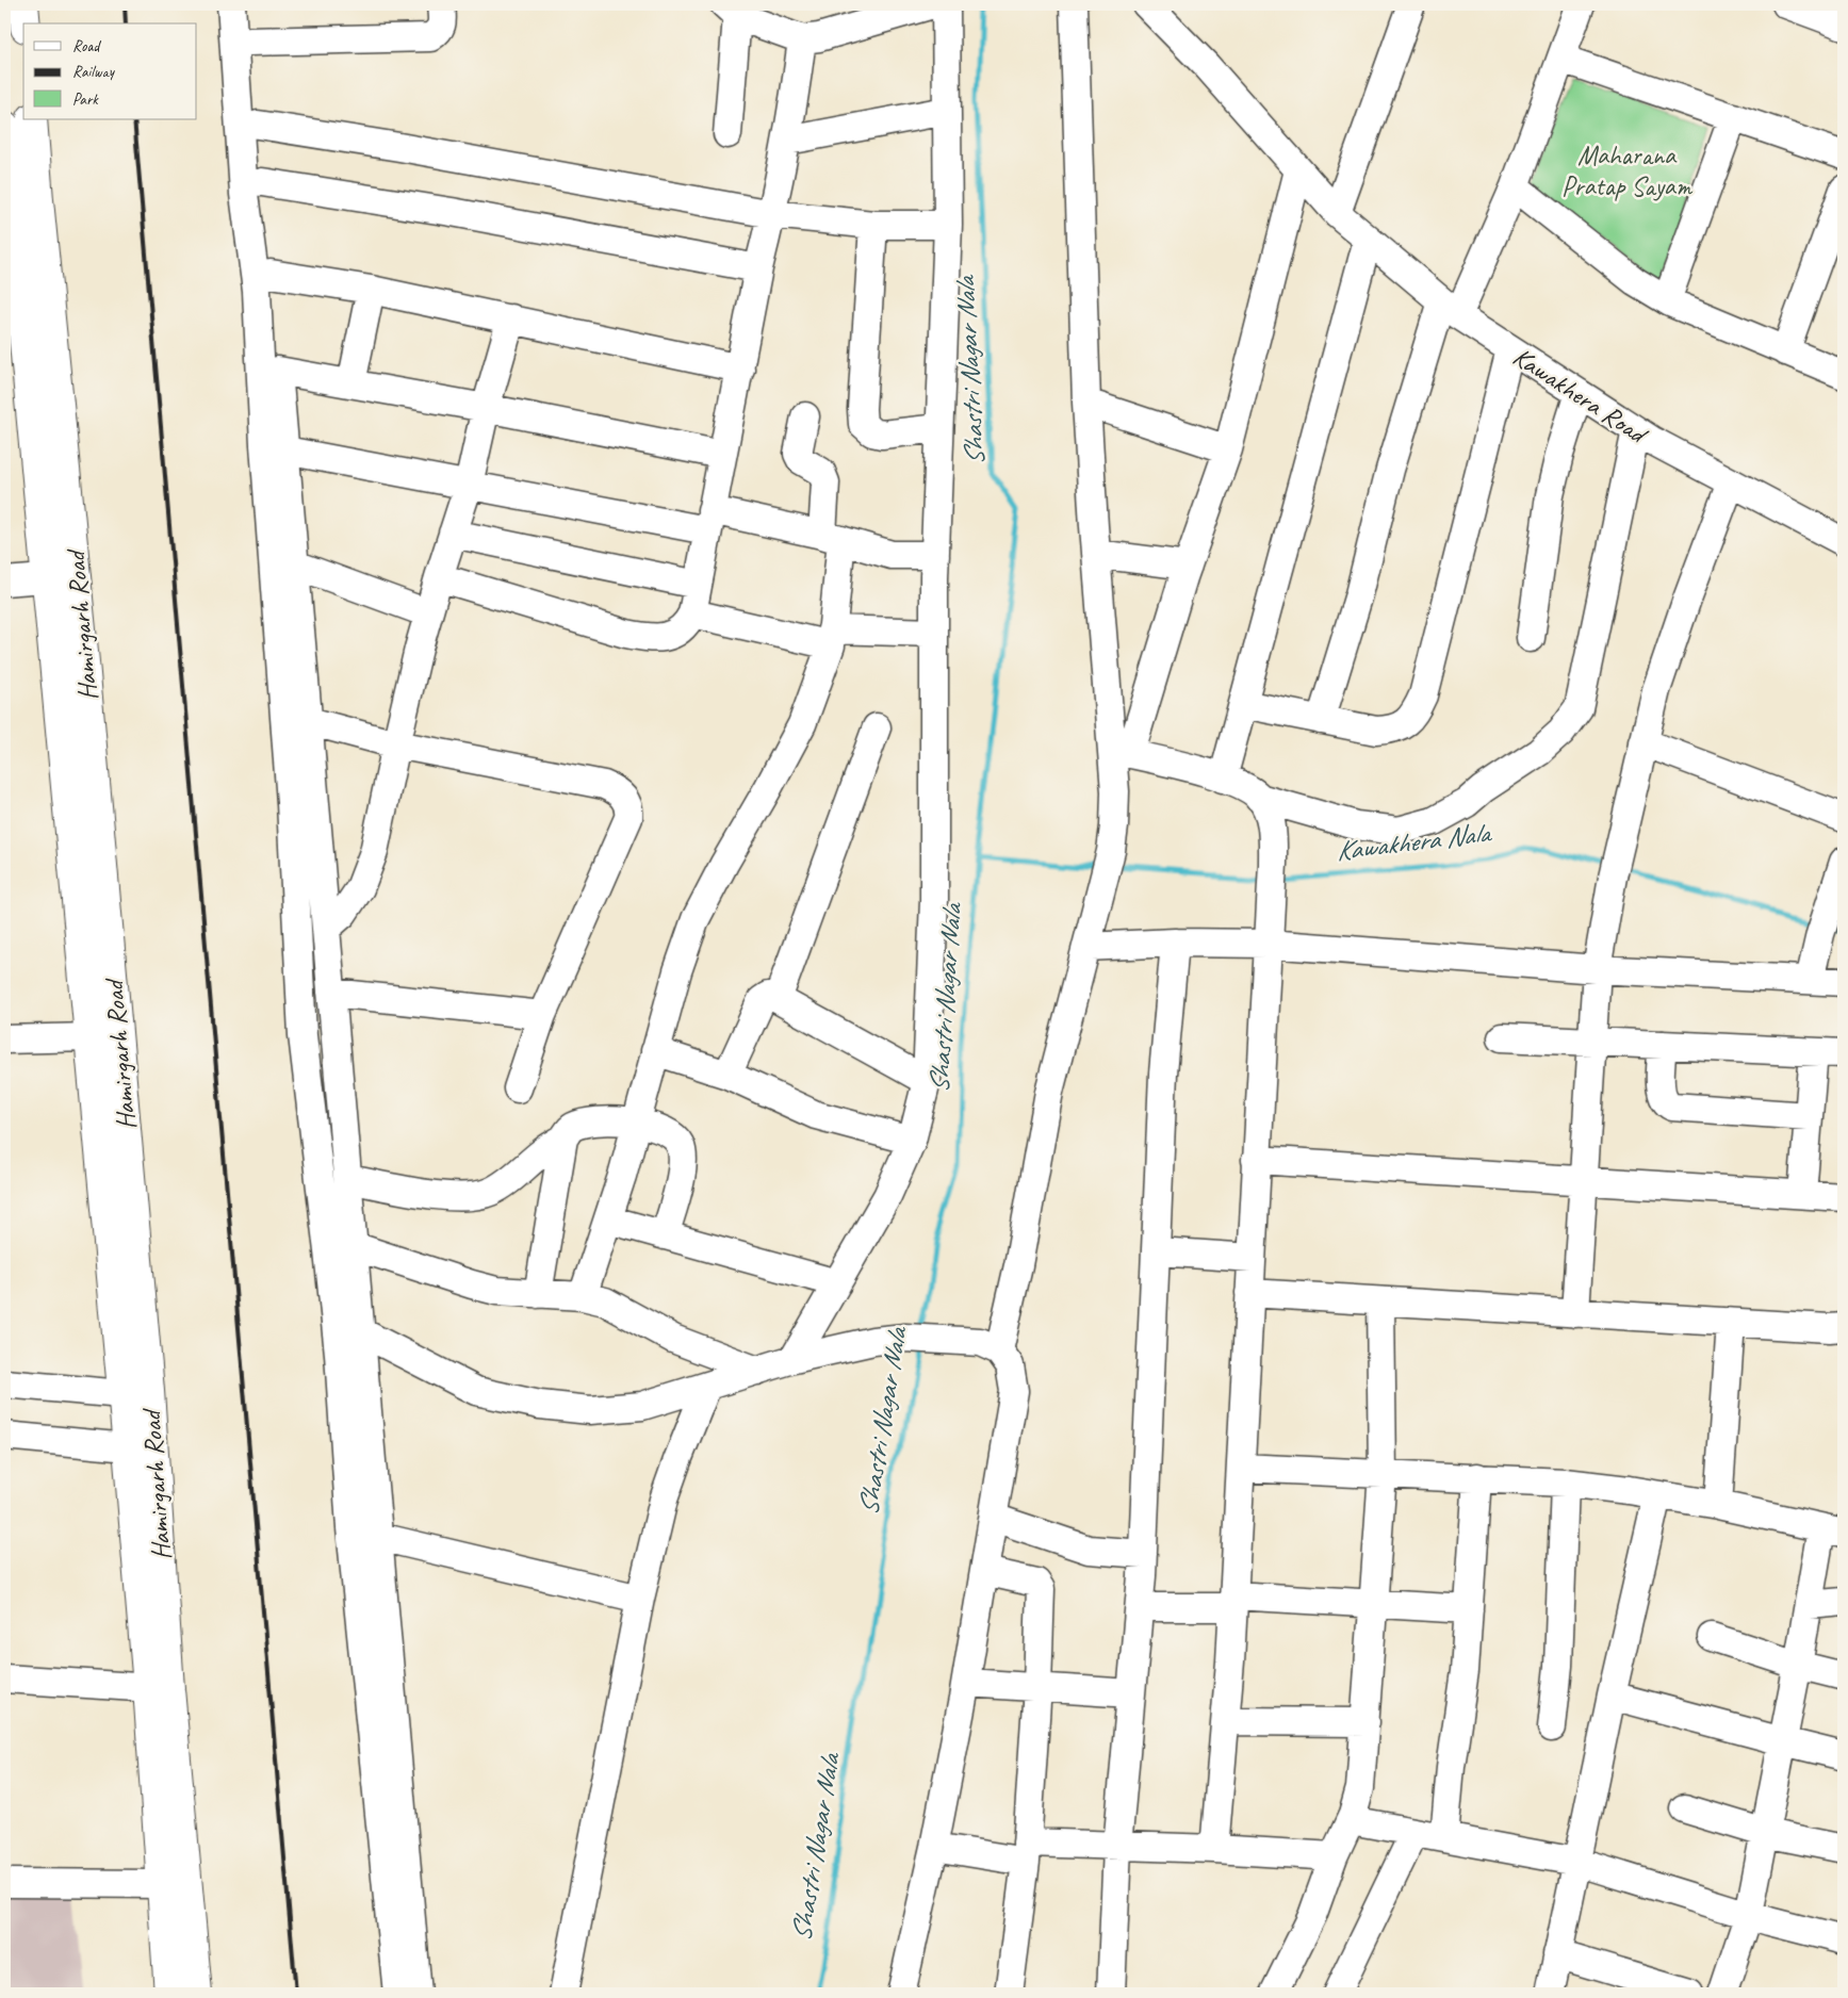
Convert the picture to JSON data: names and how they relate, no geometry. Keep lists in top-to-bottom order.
{
  "streets": {
    "main road": ["Hamirgarh Road"],
    "street": ["Kawakhera Road"]
  },
  "water": ["Shastri Nagar Nala", "Kawakhera Nala"],
  "parks": ["Maharana Pratap Sayam"],
  "legend": ["Road", "Railway", "Park"]
}
